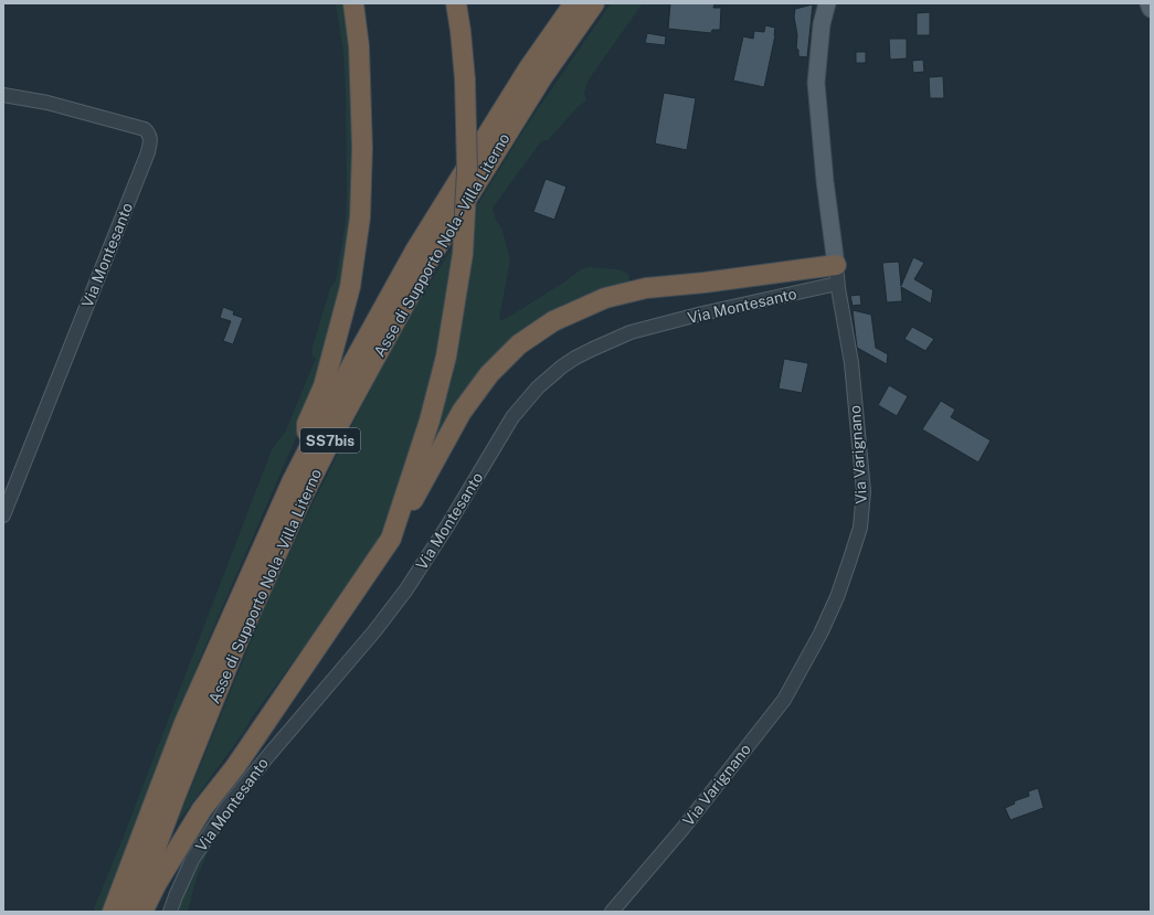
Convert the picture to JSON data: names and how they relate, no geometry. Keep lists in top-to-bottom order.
{
  "streets": {
    "highway": ["Asse di Supporto Nola - Villa Literno", "SS7bis"],
    "main road": ["Via Varignano"],
    "street": ["Via Montesanto"]
  },
  "crossings": [
    ["Via Montesanto", "Via Varignano"]
  ]
}
